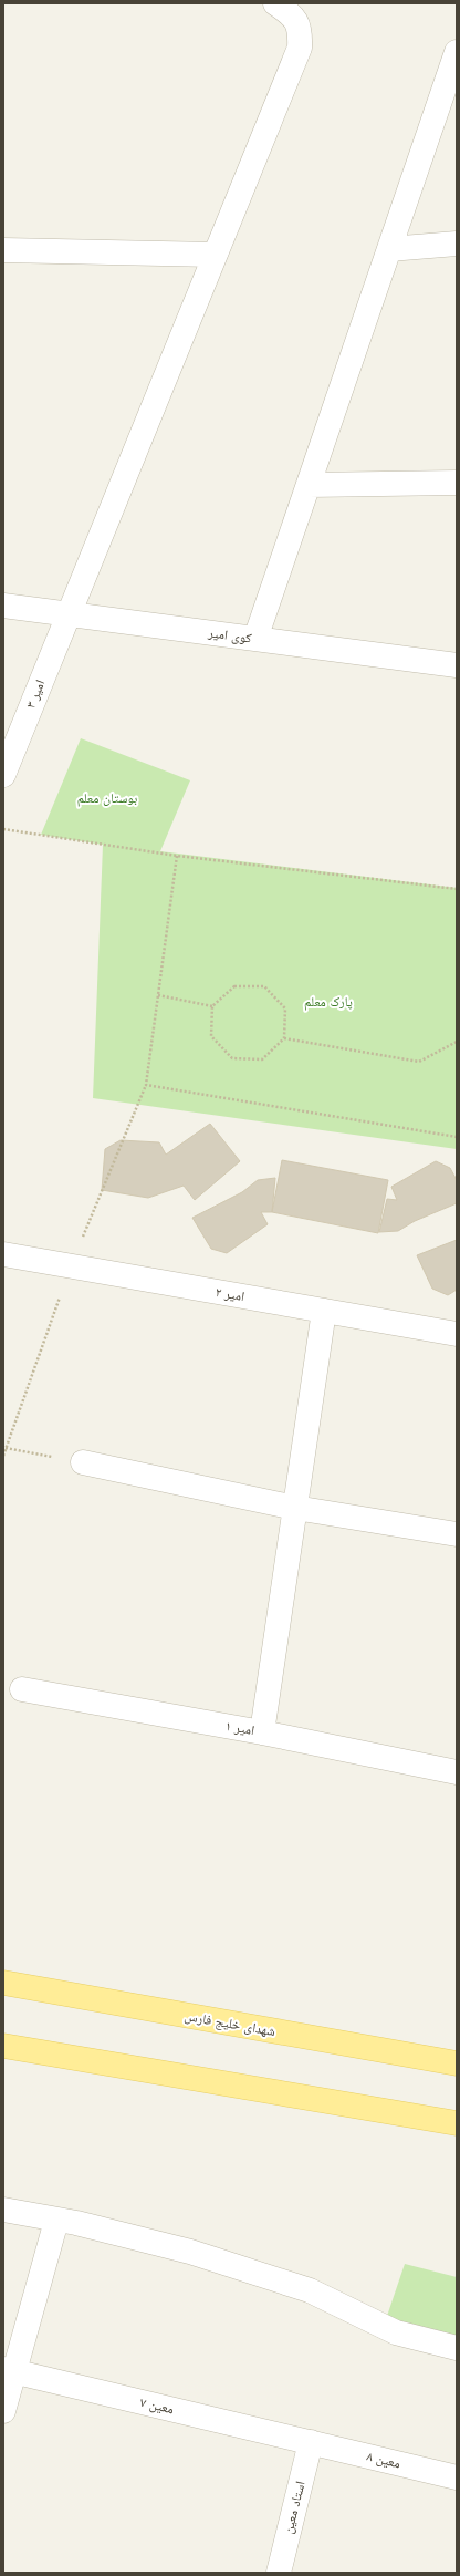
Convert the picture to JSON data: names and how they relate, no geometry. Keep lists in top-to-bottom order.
{
  "streets": {
    "main road": ["شهدای خلیج فارس"],
    "street": [
      "کوی امیر",
      "امیر ۳",
      "امیر ۲",
      "امیر ۱",
      "معین ۷",
      "معین ۸",
      "استاد معین"
    ]
  },
  "crossings": [
    ["کوی امیر", "امیر ۳"],
    ["معین ۷", "معین ۸"],
    ["معین ۷", "استاد معین"],
    ["معین ۸", "استاد معین"]
  ],
  "parks": ["بوستان معلم", "پارک معلم"]
}
